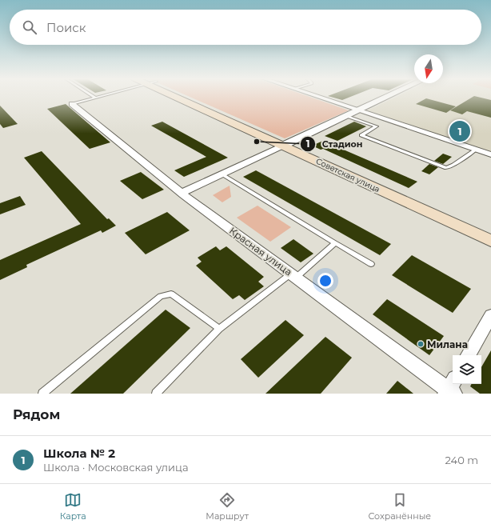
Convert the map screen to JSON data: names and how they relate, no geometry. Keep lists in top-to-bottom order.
{
  "streets": {
    "main road": ["Советская улица"],
    "street": ["Красная улица"]
  },
  "places": ["Стадион", "Милана"],
  "north": "bottom",
  "page": {
    "search": "Поиск",
    "pins": "1",
    "heading": "Рядом",
    "list": [
      {
        "mark": "1",
        "name": "Школа № 2",
        "note": "Школа · Московская улица",
        "value": "240 m"
      }
    ],
    "nav": ["Карта", "Маршрут", "Сохранённые"]
  }
}
